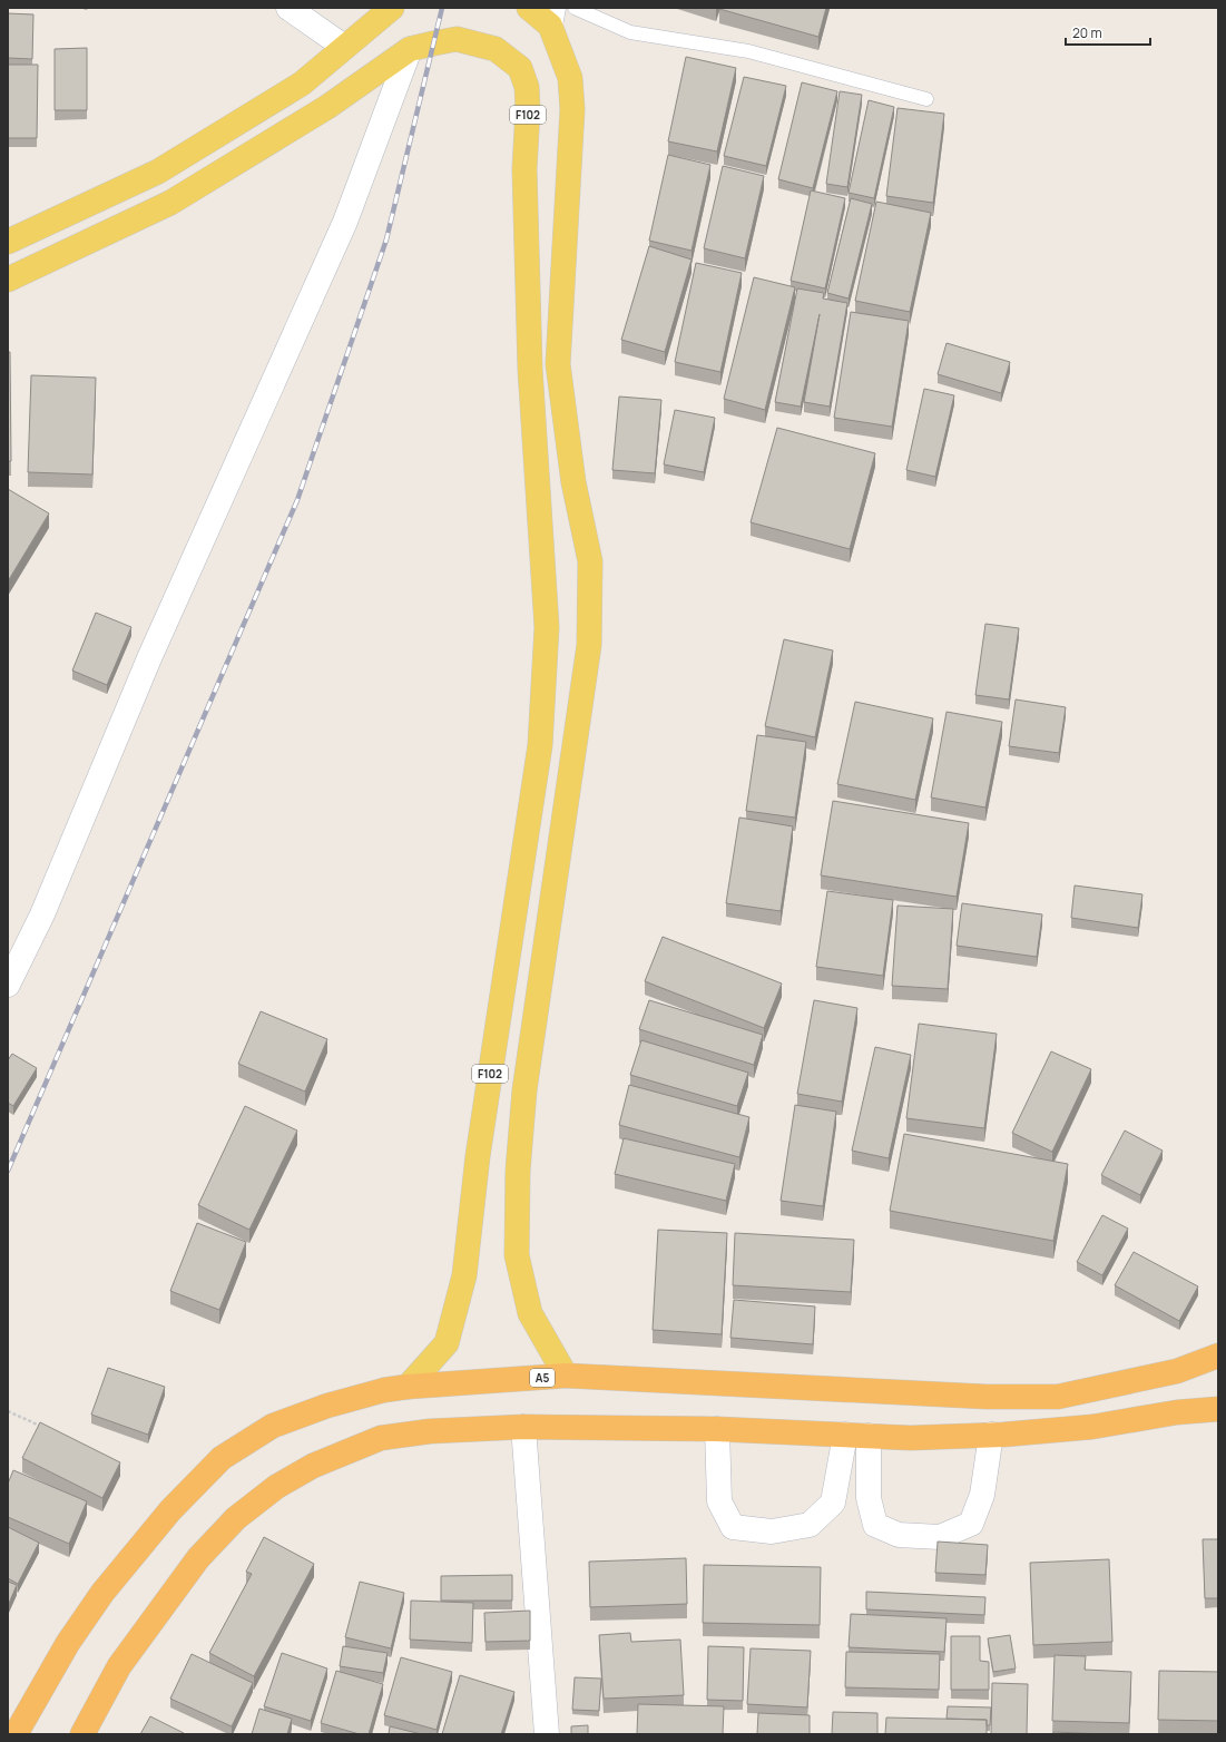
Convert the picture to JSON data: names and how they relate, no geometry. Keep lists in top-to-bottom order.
{
  "streets": {
    "highway": ["A5"],
    "main road": ["F102"]
  },
  "crossings": [
    ["F102", "A5"]
  ],
  "scale_bar": "20 m"
}
